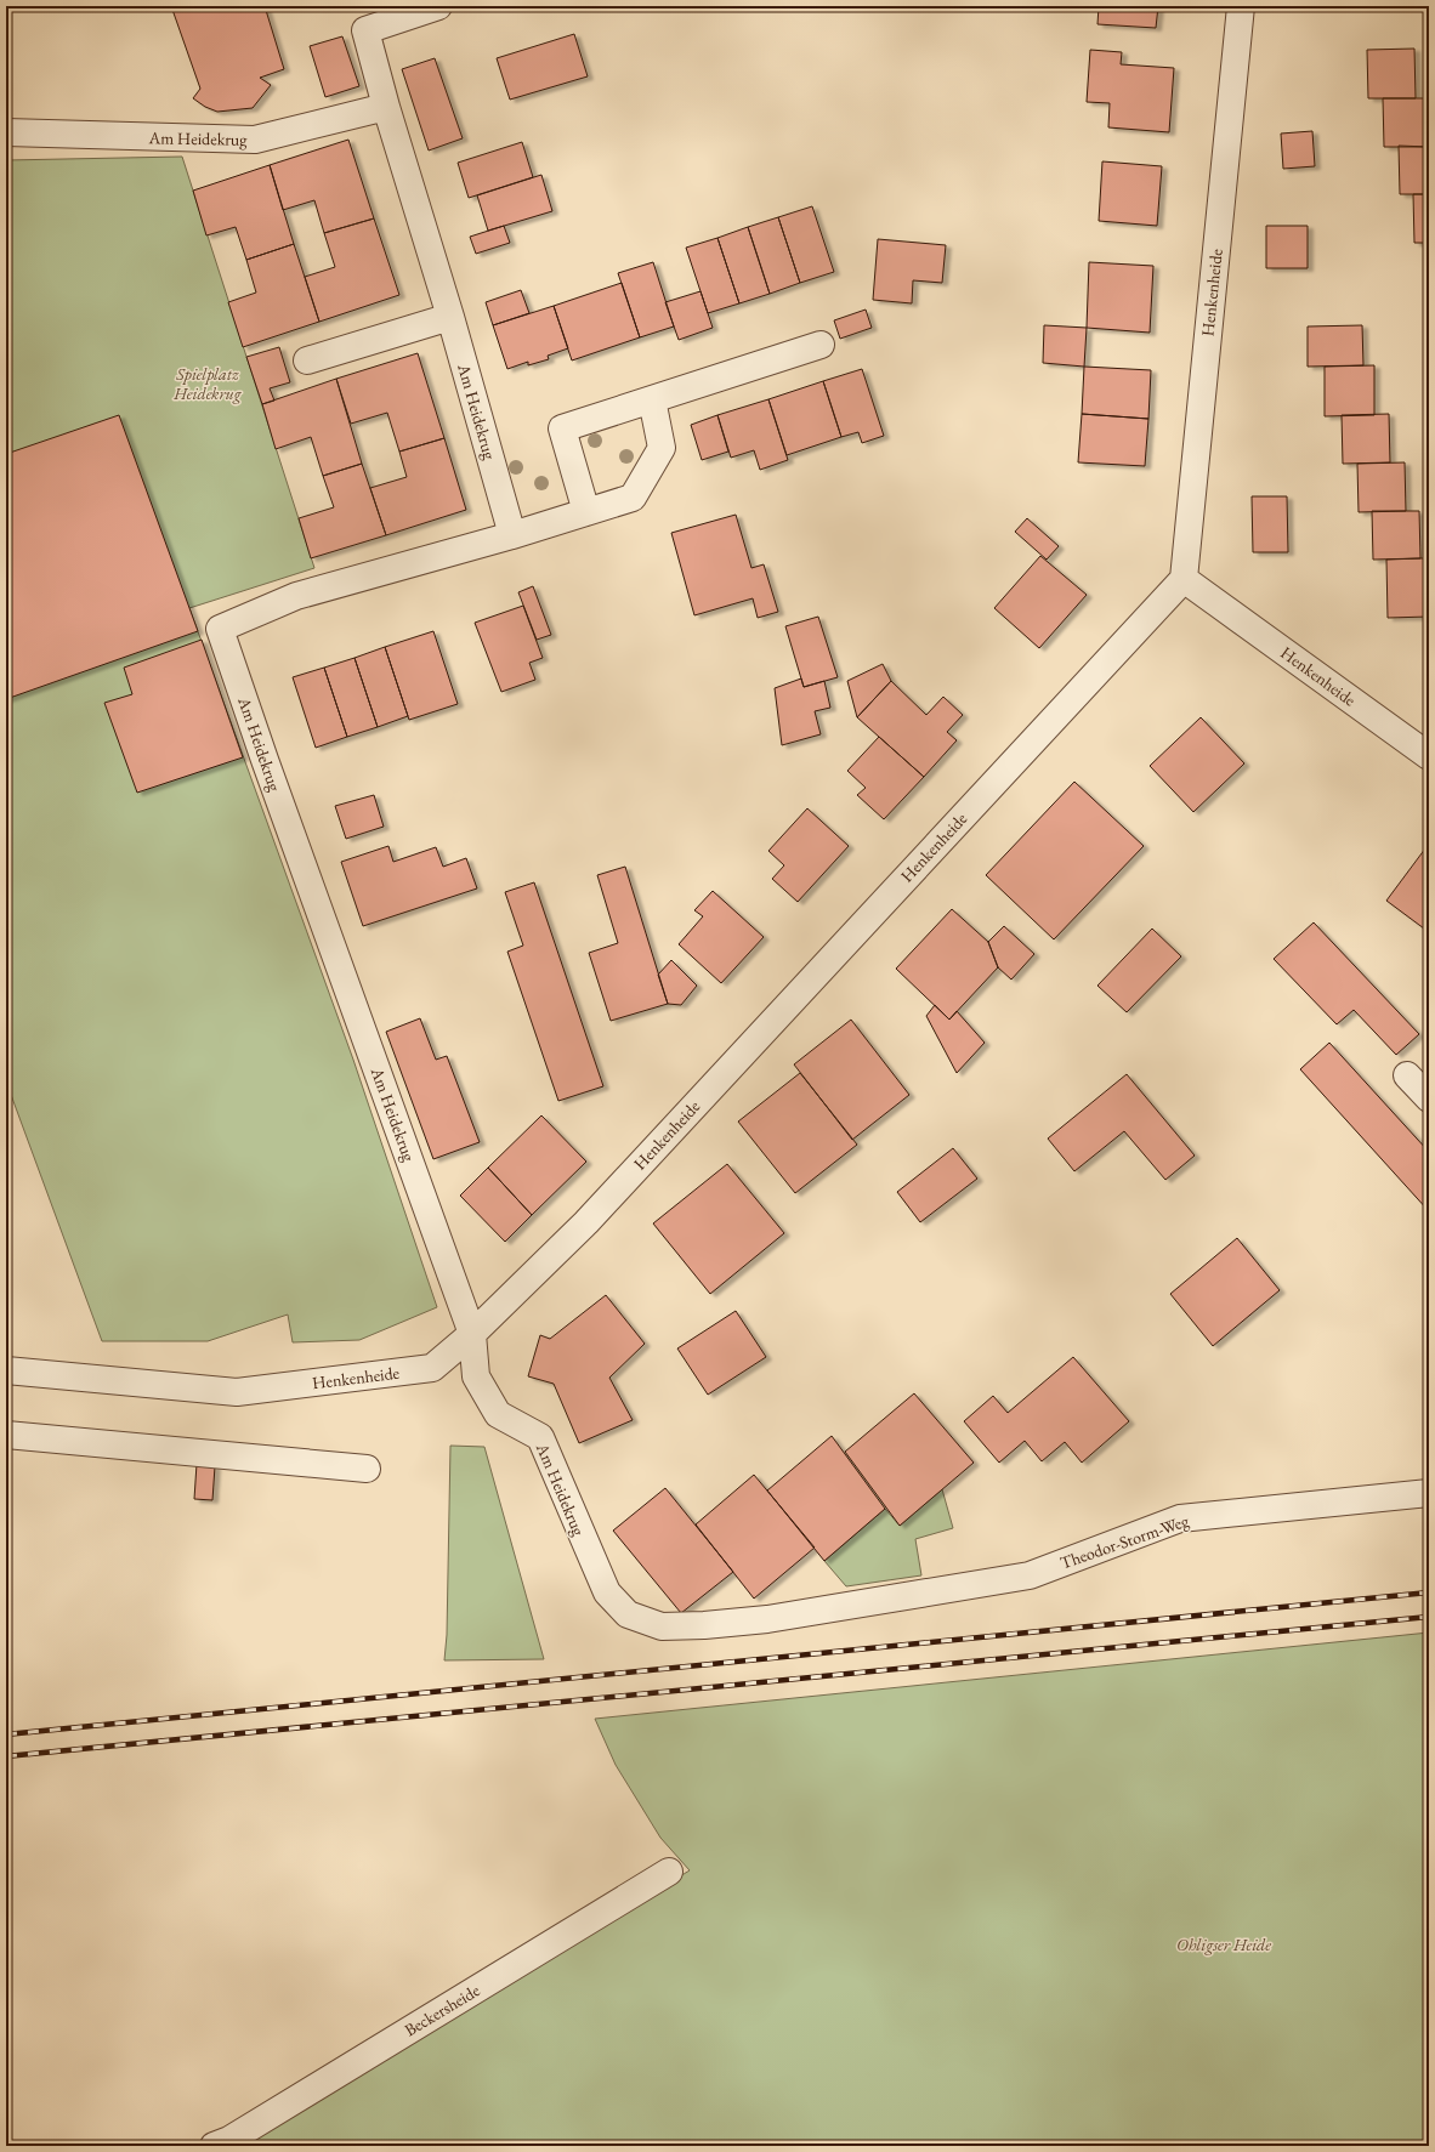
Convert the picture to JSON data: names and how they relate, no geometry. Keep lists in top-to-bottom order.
{
  "streets": {
    "street": [
      "Am Heidekrug",
      "Henkenheide",
      "Theodor-Storm-Weg",
      "Beckersheide"
    ]
  },
  "crossings": [
    ["Am Heidekrug", "Henkenheide"],
    ["Am Heidekrug", "Theodor-Storm-Weg"]
  ],
  "parks": ["Spielplatz Heidekrug", "Ohligser Heide"]
}
